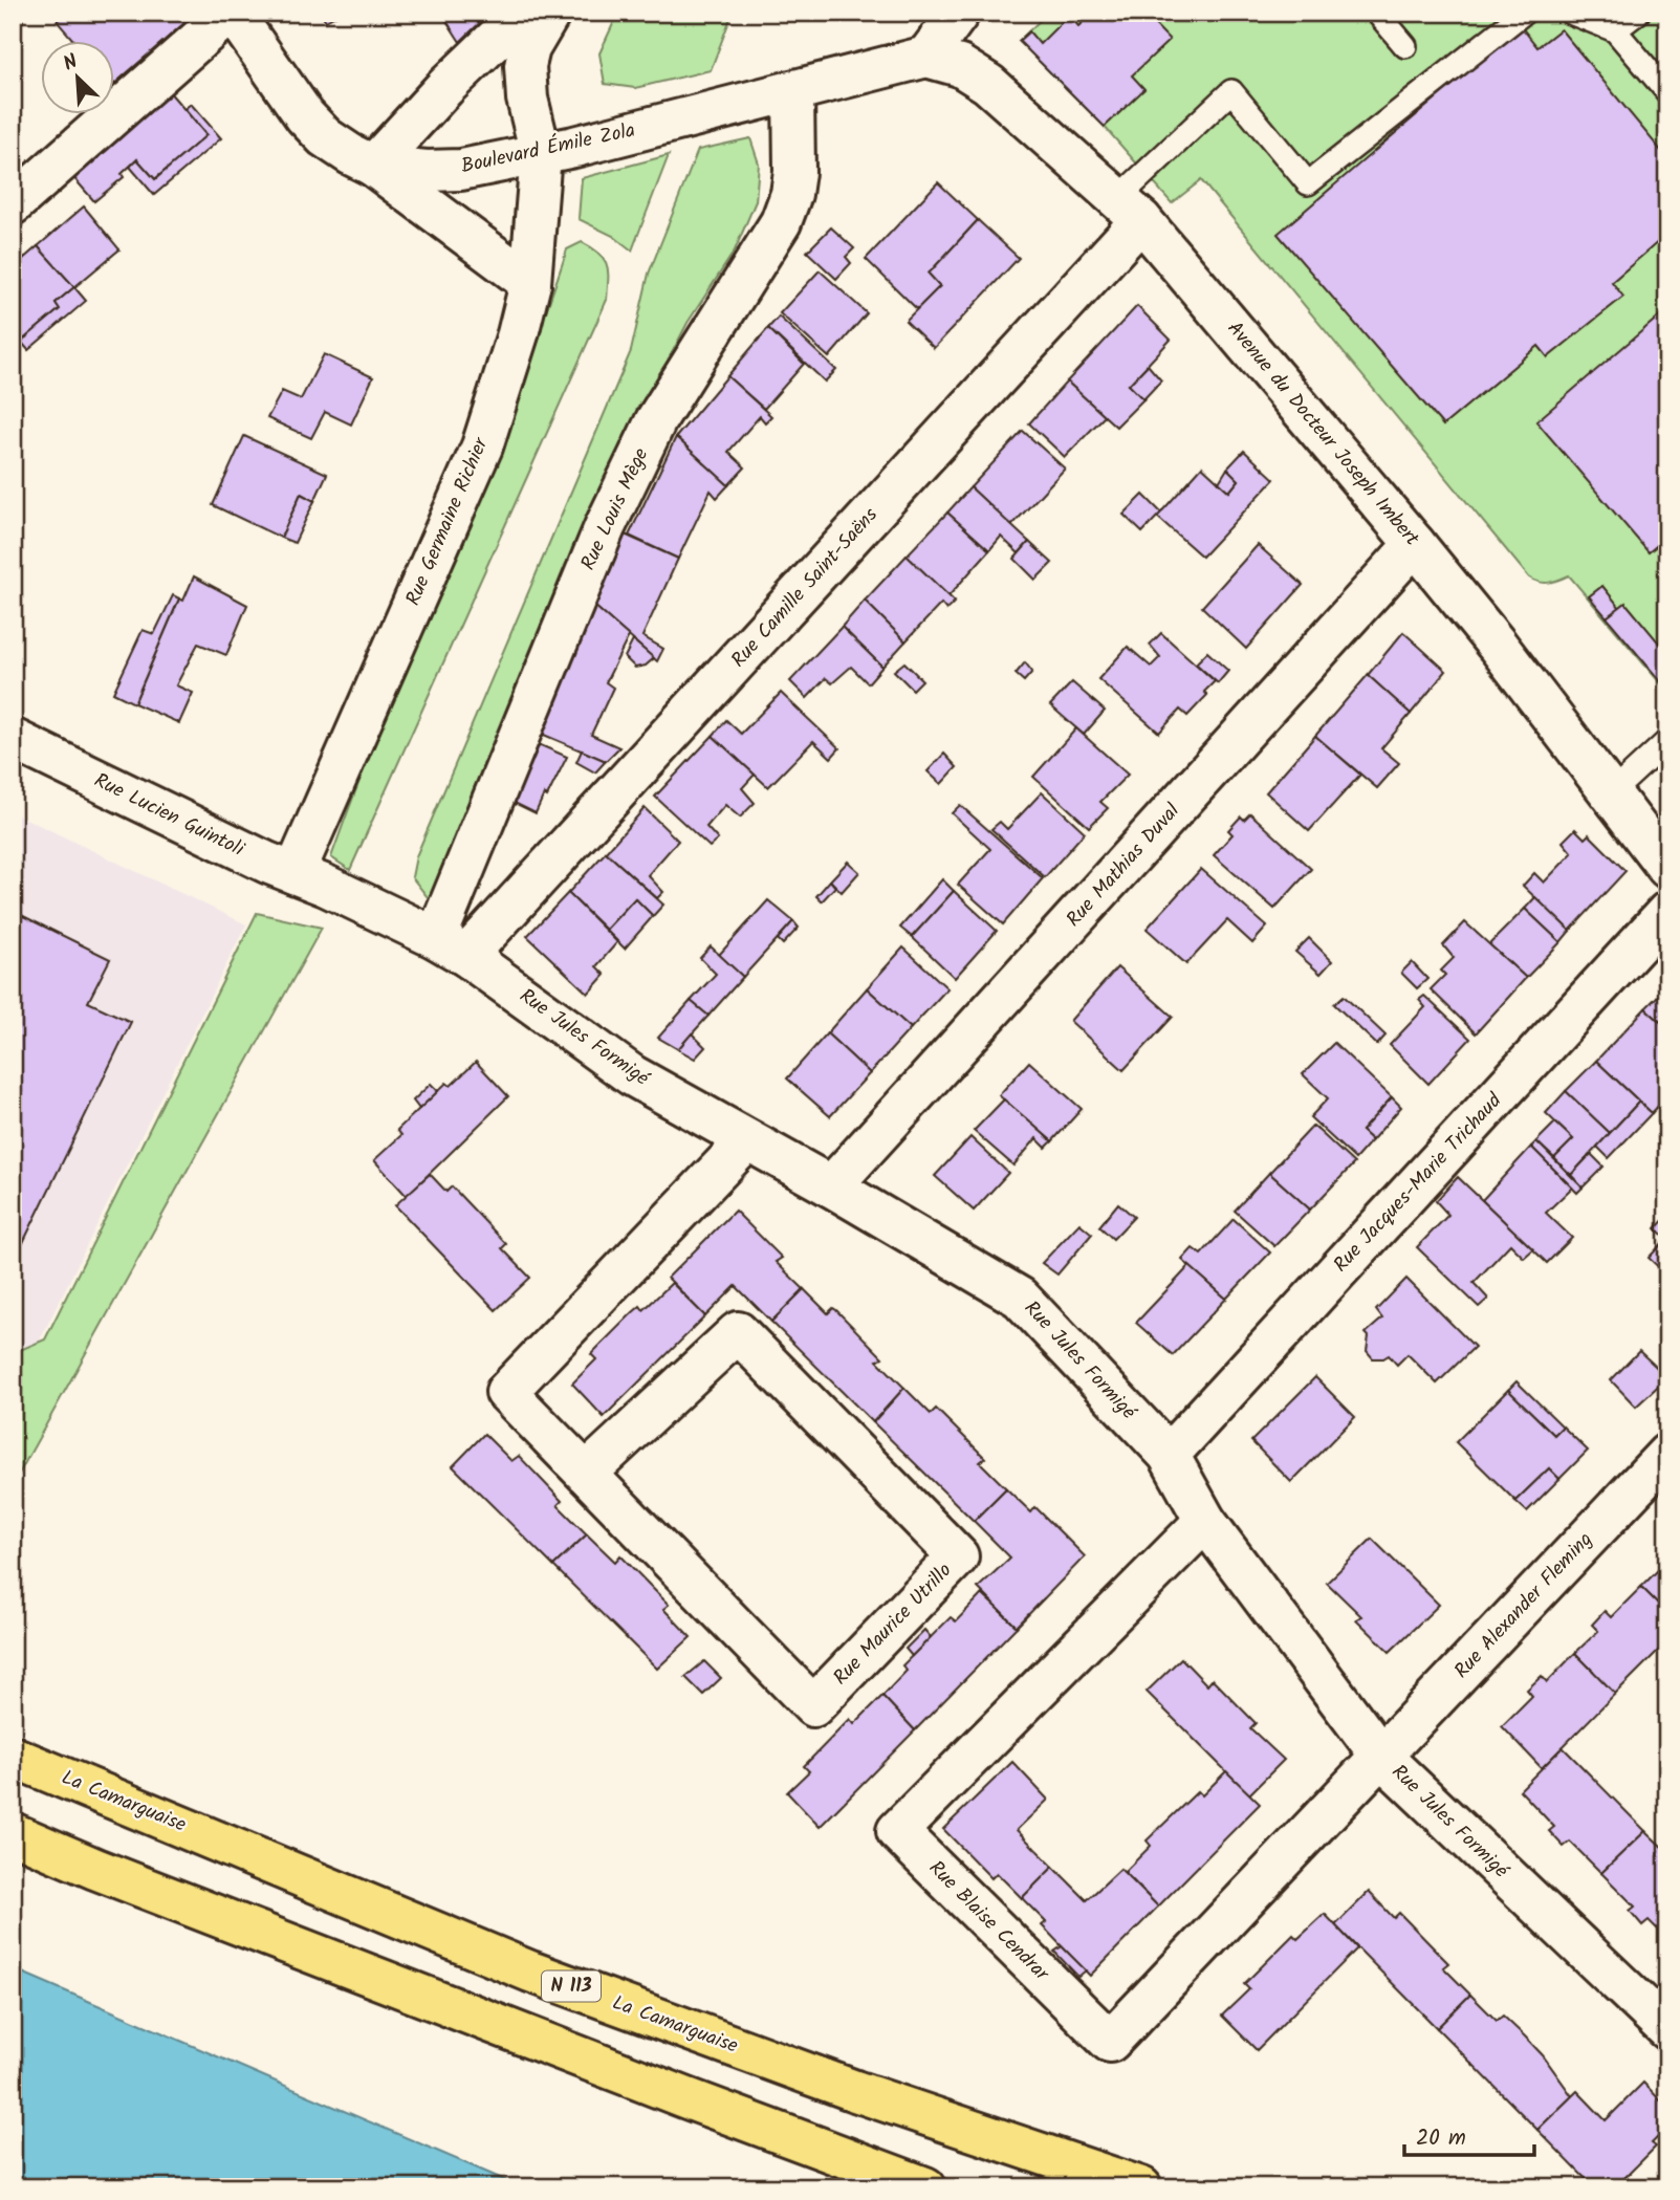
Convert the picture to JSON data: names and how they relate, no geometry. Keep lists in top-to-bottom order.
{
  "streets": {
    "highway": ["La Camarguaise", "N 113"],
    "street": [
      "Boulevard Émile Zola",
      "Avenue du Docteur Joseph Imbert",
      "Rue Louis Mège",
      "Rue Germaine Richier",
      "Rue Camille Saint-Saëns",
      "Rue Lucien Guintoli",
      "Rue Mathias Duval",
      "Rue Jules Formigé",
      "Rue Jacques-Marie Trichaud",
      "Rue Alexander Fleming",
      "Rue Maurice Utrillo",
      "Rue Blaise Cendrar"
    ]
  },
  "crossings": [
    ["Boulevard Émile Zola", "Avenue du Docteur Joseph Imbert"],
    ["Boulevard Émile Zola", "Rue Louis Mège"],
    ["Boulevard Émile Zola", "Rue Germaine Richier"],
    ["Avenue du Docteur Joseph Imbert", "Rue Camille Saint-Saëns"],
    ["Avenue du Docteur Joseph Imbert", "Rue Mathias Duval"],
    ["Rue Louis Mège", "Rue Camille Saint-Saëns"],
    ["Rue Louis Mège", "Rue Jules Formigé"],
    ["Rue Germaine Richier", "Rue Lucien Guintoli"],
    ["Rue Germaine Richier", "Rue Jules Formigé"],
    ["Rue Camille Saint-Saëns", "Rue Jules Formigé"],
    ["Rue Lucien Guintoli", "Rue Jules Formigé"],
    ["Rue Mathias Duval", "Rue Jules Formigé"],
    ["Rue Jules Formigé", "Rue Jacques-Marie Trichaud"],
    ["Rue Jules Formigé", "Rue Alexander Fleming"],
    ["Rue Jules Formigé", "Rue Maurice Utrillo"],
    ["Rue Jules Formigé", "Rue Blaise Cendrar"],
    ["Rue Alexander Fleming", "Rue Blaise Cendrar"]
  ],
  "scale_bar": "20 m",
  "north": "top left"
}
